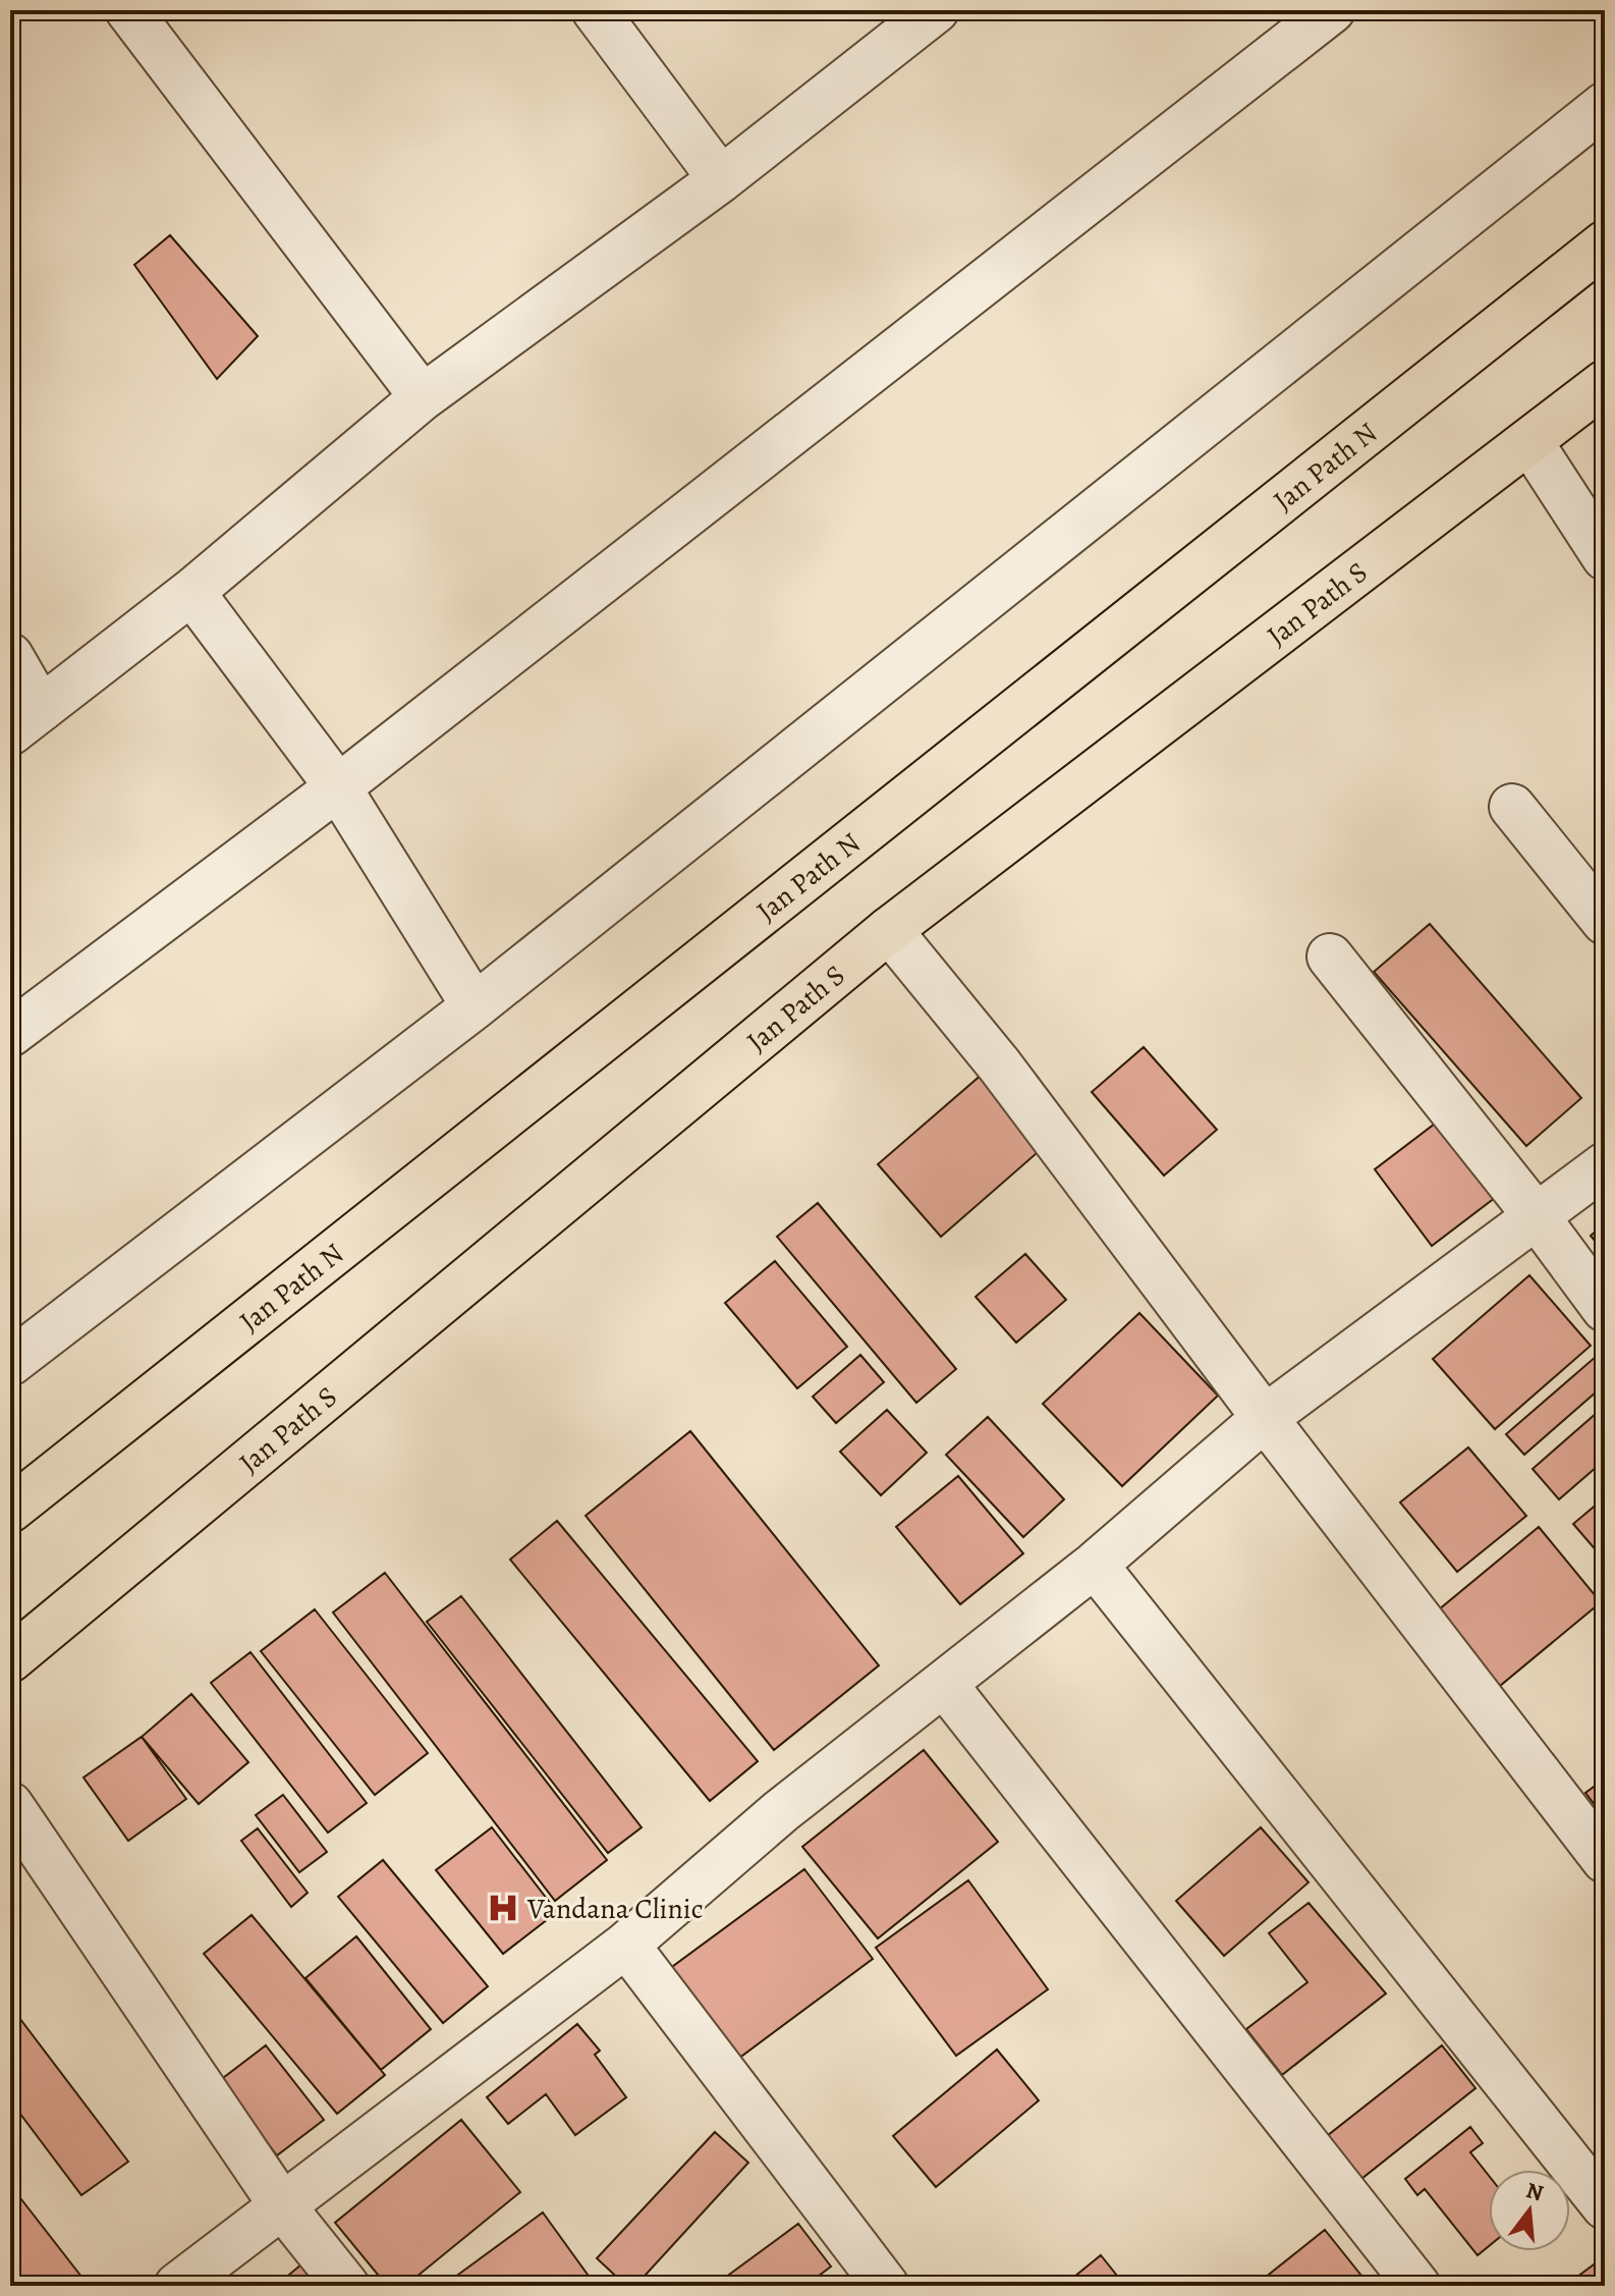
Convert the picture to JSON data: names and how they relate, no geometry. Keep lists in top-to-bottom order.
{
  "streets": {
    "main road": ["Jan Path N", "Jan Path S"]
  },
  "places": {
    "hospital": ["Vandana Clinic"]
  },
  "north": "top"
}
